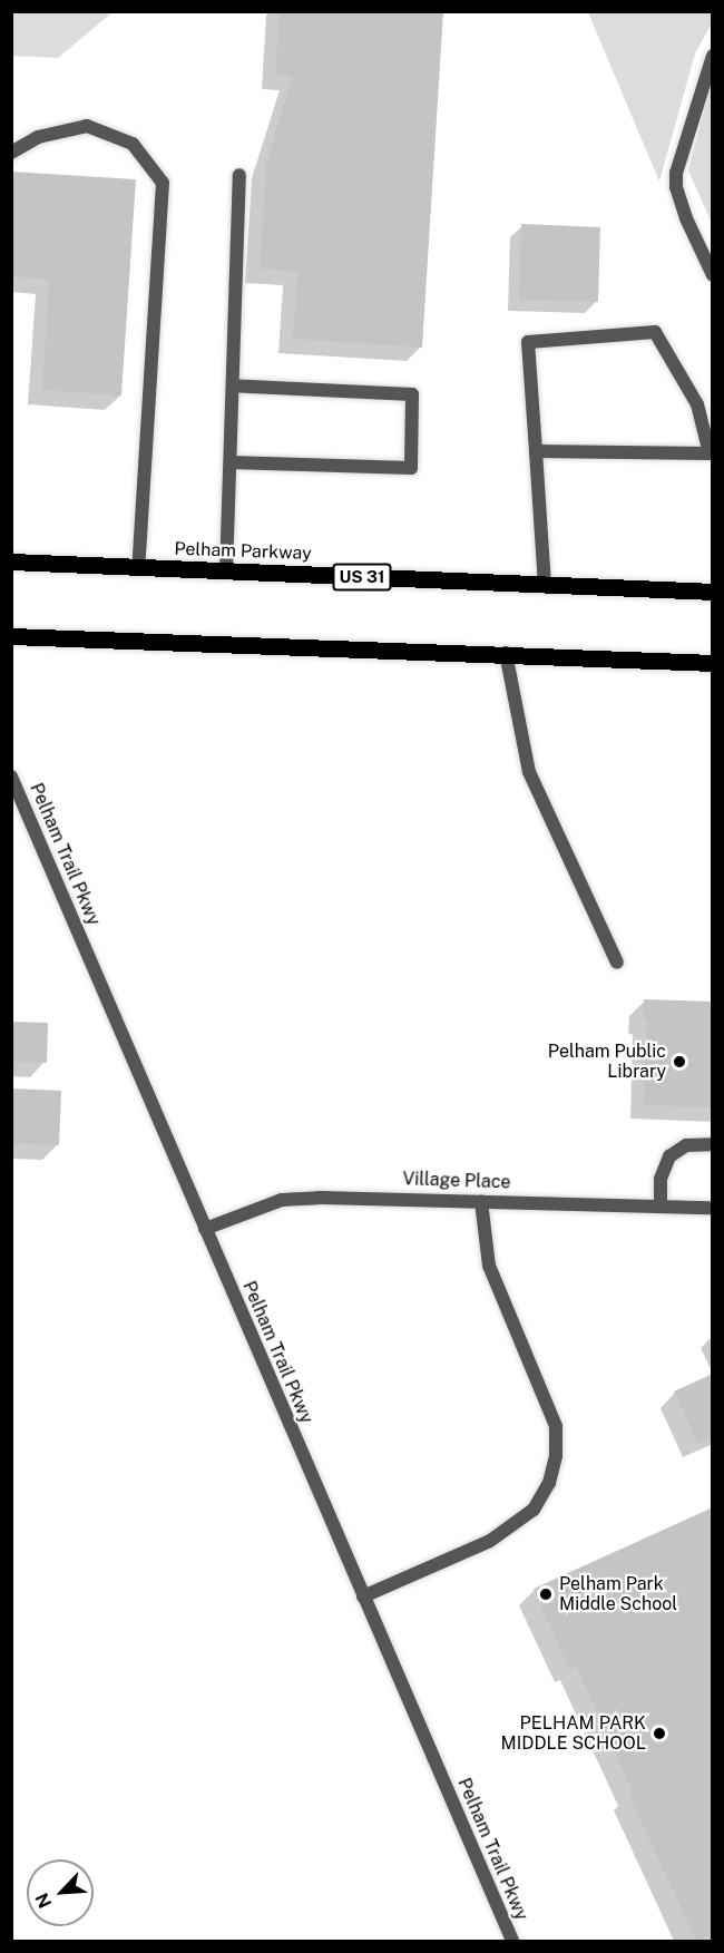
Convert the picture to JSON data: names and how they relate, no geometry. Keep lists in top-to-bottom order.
{
  "streets": {
    "main road": ["Pelham Parkway", "US 31"],
    "street": ["Pelham Trail Pkwy", "Village Place"]
  },
  "crossings": [
    ["Pelham Trail Pkwy", "Village Place"]
  ],
  "places": ["Pelham Public Library", "Pelham Park Middle School", "PELHAM PARK MIDDLE SCHOOL"],
  "north": "bottom left"
}
